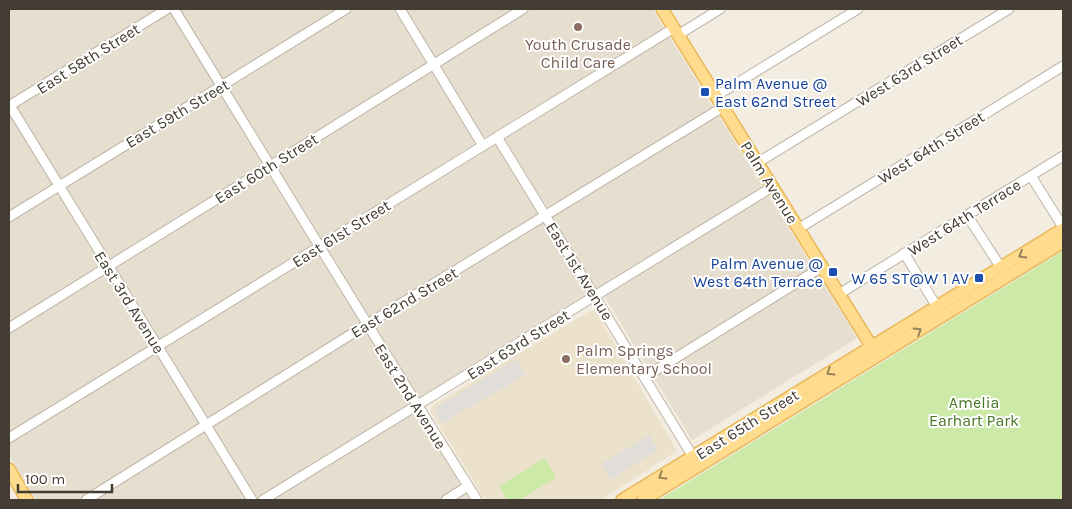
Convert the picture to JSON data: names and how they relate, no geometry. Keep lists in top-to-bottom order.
{
  "streets": {
    "main road": ["Palm Avenue", "East 65th Street"],
    "street": [
      "East 58th Street",
      "West 63rd Street",
      "East 59th Street",
      "West 64th Street",
      "East 60th Street",
      "West 64th Terrace",
      "East 61st Street",
      "East 1st Avenue",
      "East 3rd Avenue",
      "East 62nd Street",
      "East 63rd Street",
      "East 2nd Avenue"
    ]
  },
  "crossings": [
    ["East 58th Street", "East 3rd Avenue"],
    ["West 63rd Street", "Palm Avenue"],
    ["East 59th Street", "East 3rd Avenue"],
    ["East 59th Street", "East 2nd Avenue"],
    ["West 64th Street", "Palm Avenue"],
    ["East 60th Street", "East 3rd Avenue"],
    ["East 60th Street", "East 2nd Avenue"],
    ["Palm Avenue", "West 64th Terrace"],
    ["Palm Avenue", "East 61st Street"],
    ["Palm Avenue", "East 62nd Street"],
    ["Palm Avenue", "East 63rd Street"],
    ["Palm Avenue", "East 65th Street"],
    ["East 61st Street", "East 1st Avenue"],
    ["East 61st Street", "East 3rd Avenue"],
    ["East 61st Street", "East 2nd Avenue"],
    ["East 1st Avenue", "East 62nd Street"],
    ["East 1st Avenue", "East 63rd Street"],
    ["East 1st Avenue", "East 65th Street"],
    ["East 3rd Avenue", "East 62nd Street"],
    ["East 62nd Street", "East 2nd Avenue"],
    ["East 63rd Street", "East 2nd Avenue"]
  ],
  "parks": ["Amelia Earhart Park"],
  "places": {
    "other": ["Youth Crusade Child Care", "Palm Springs Elementary School"],
    "transit": ["Palm Avenue @ East 62nd Street", "Palm Avenue @ West 64th Terrace", "W 65 ST@W 1 AV"]
  },
  "scale_bar": "100 m"
}
